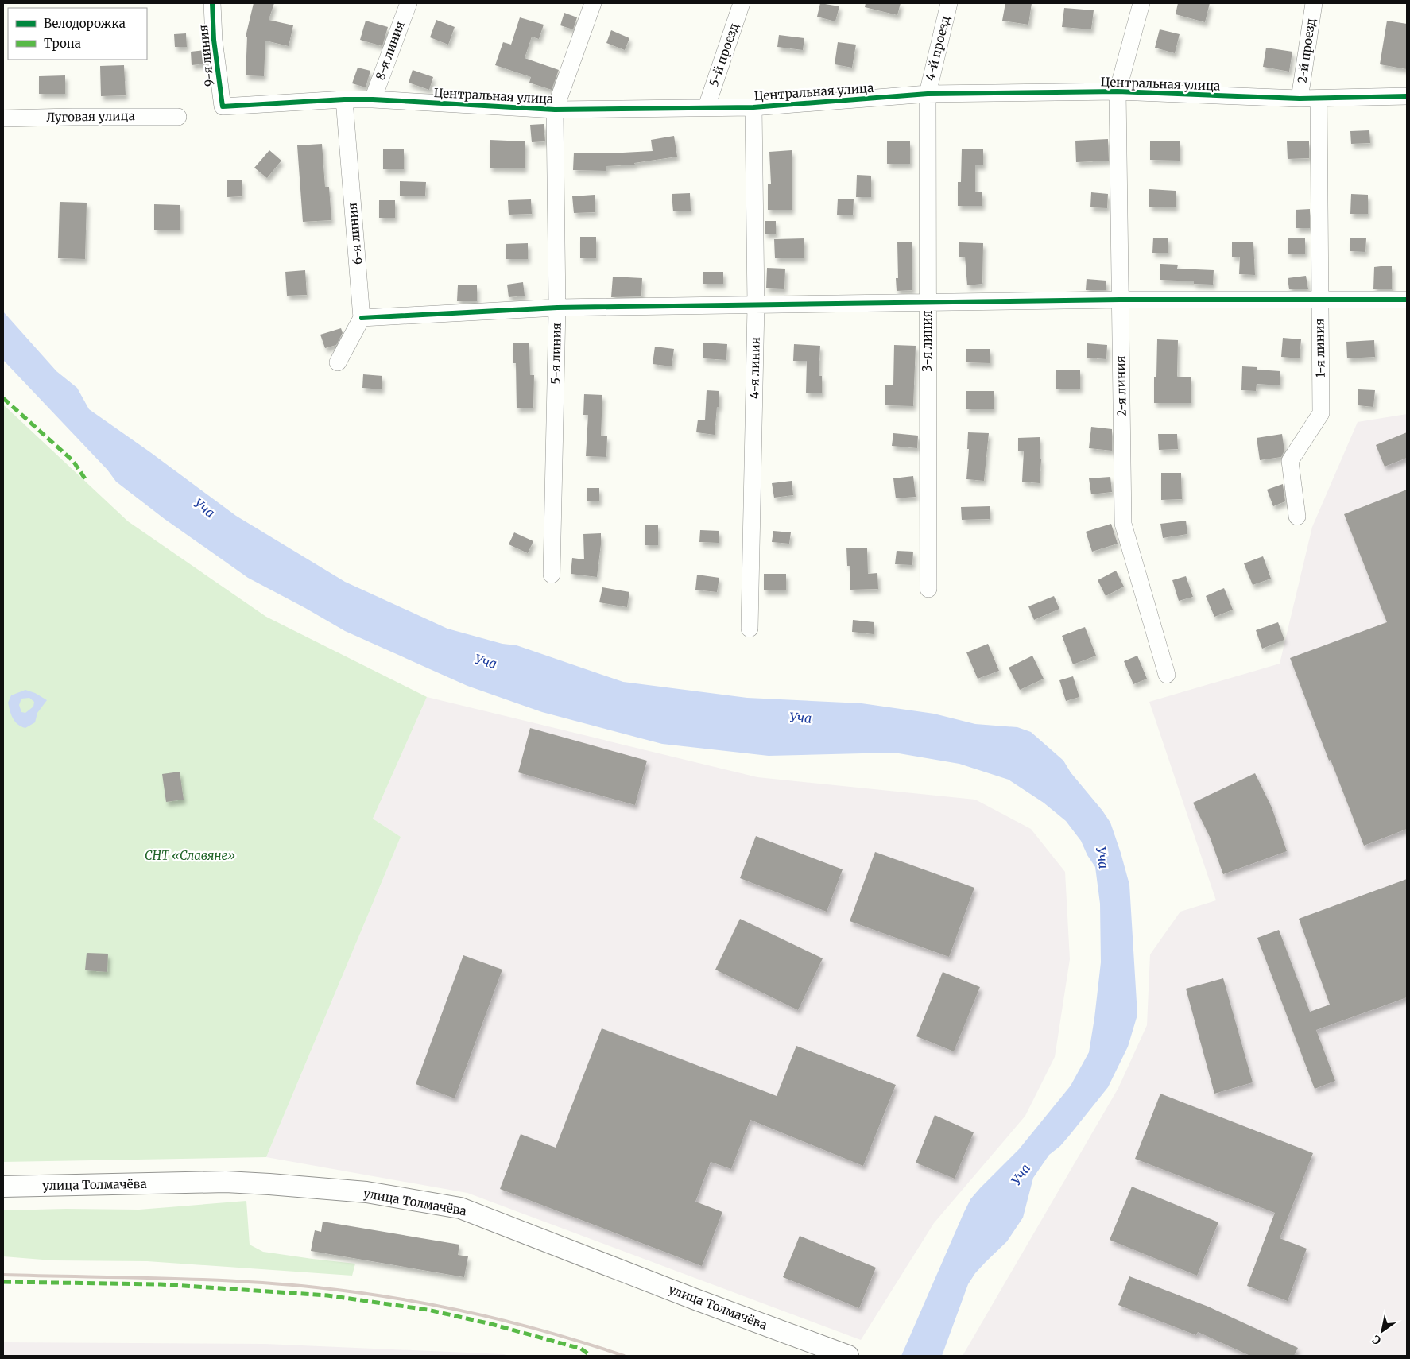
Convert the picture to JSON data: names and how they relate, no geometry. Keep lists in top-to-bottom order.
{
  "streets": {
    "street": [
      "4-й проезд",
      "8-я линия",
      "2-й проезд",
      "5-й проезд",
      "9-я линия",
      "Центральная улица",
      "Луговая улица",
      "6-я линия",
      "3-я линия",
      "1-я линия",
      "5-я линия",
      "4-я линия",
      "2-я линия",
      "улица Толмачёва"
    ]
  },
  "crossings": [
    ["4-й проезд", "Центральная улица"],
    ["4-й проезд", "3-я линия"],
    ["8-я линия", "Центральная улица"],
    ["2-й проезд", "Центральная улица"],
    ["5-й проезд", "Центральная улица"],
    ["9-я линия", "Центральная улица"],
    ["Центральная улица", "6-я линия"],
    ["Центральная улица", "3-я линия"],
    ["Центральная улица", "1-я линия"],
    ["Центральная улица", "5-я линия"],
    ["Центральная улица", "4-я линия"],
    ["Центральная улица", "2-я линия"]
  ],
  "water": ["Уча"],
  "parks": ["СНТ «Славяне»"],
  "legend": ["Велодорожка", "Тропа"],
  "north": "bottom left"
}
